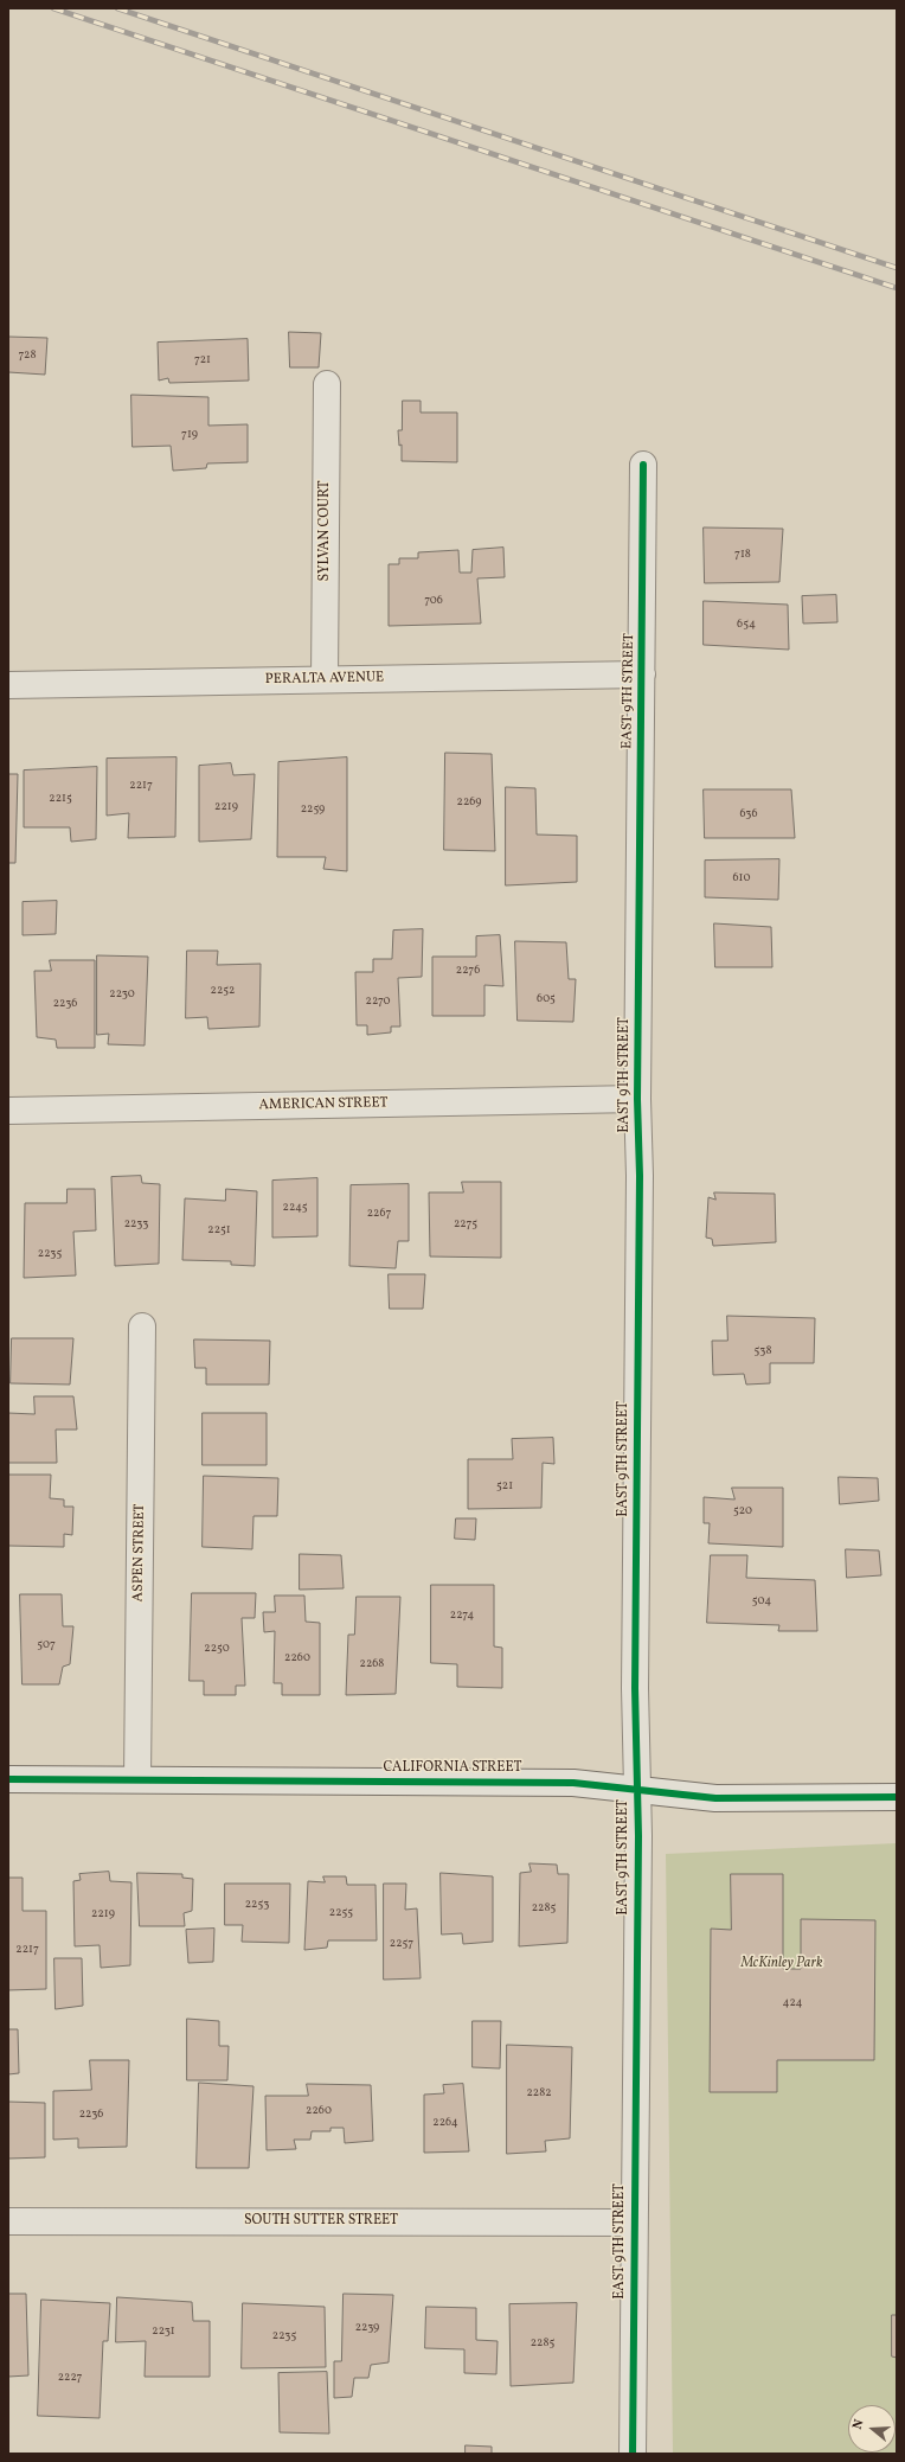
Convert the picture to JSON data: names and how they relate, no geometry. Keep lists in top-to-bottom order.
{
  "streets": {
    "street": [
      "SYLVAN COURT",
      "PERALTA AVENUE",
      "EAST 9TH STREET",
      "AMERICAN STREET",
      "ASPEN STREET",
      "CALIFORNIA STREET",
      "SOUTH SUTTER STREET"
    ]
  },
  "crossings": [
    ["SYLVAN COURT", "PERALTA AVENUE"],
    ["PERALTA AVENUE", "EAST 9TH STREET"],
    ["EAST 9TH STREET", "AMERICAN STREET"],
    ["EAST 9TH STREET", "CALIFORNIA STREET"],
    ["EAST 9TH STREET", "SOUTH SUTTER STREET"],
    ["ASPEN STREET", "CALIFORNIA STREET"]
  ],
  "parks": ["McKinley Park"],
  "house_numbers": [
    "728",
    "721",
    "719",
    "718",
    "706",
    "654",
    "2217",
    "2215",
    "2269",
    "2219",
    "2259",
    "636",
    "610",
    "2276",
    "2252",
    "2230",
    "605",
    "2270",
    "2236",
    "2245",
    "2267",
    "2233",
    "2275",
    "2251",
    "2235",
    "538",
    "521",
    "520",
    "504",
    "2274",
    "507",
    "2250",
    "2260",
    "2268",
    "2253",
    "2285",
    "2255",
    "2219",
    "2257",
    "2217",
    "424",
    "2282",
    "2260",
    "2236",
    "2264",
    "2239",
    "2231",
    "2235",
    "2285",
    "2227"
  ],
  "north": "left"
}
